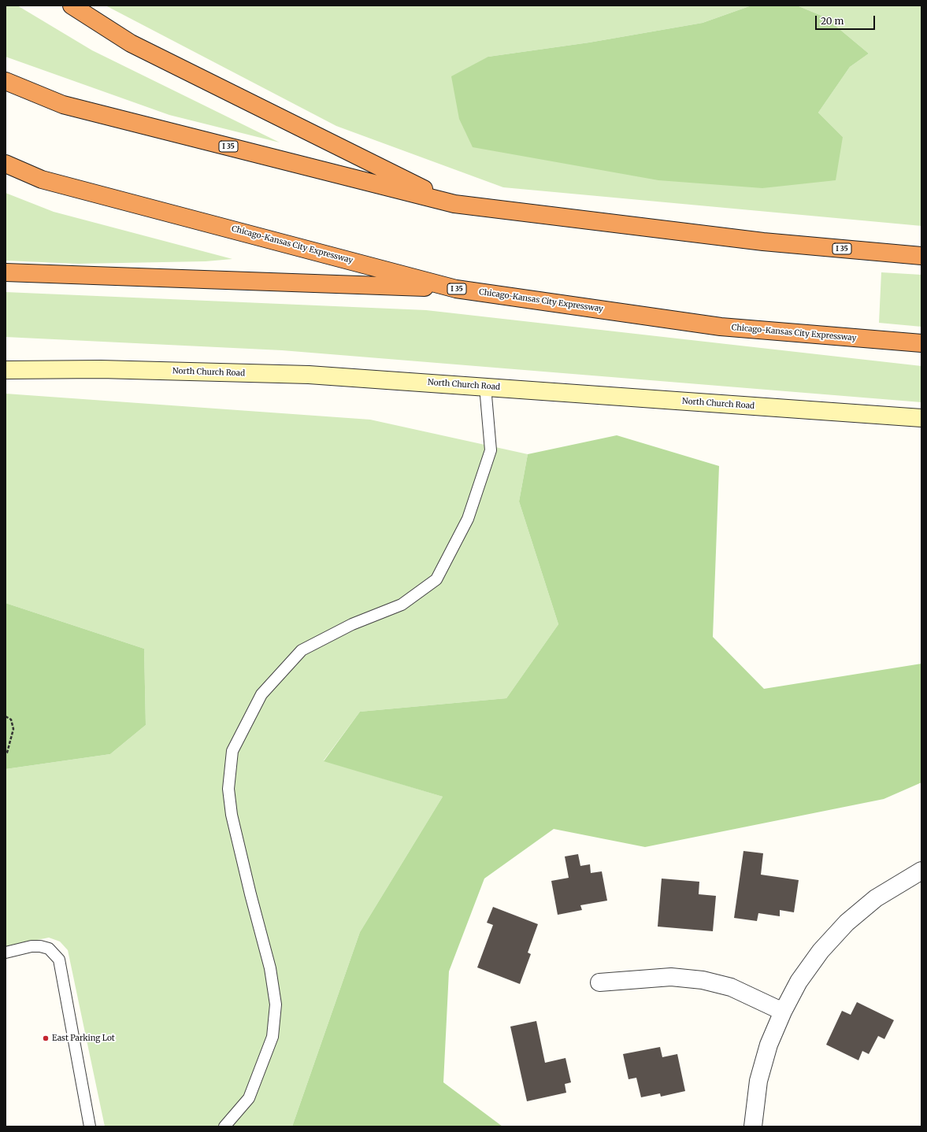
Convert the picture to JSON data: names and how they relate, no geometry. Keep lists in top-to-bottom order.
{
  "streets": {
    "highway": ["I 35", "Chicago-Kansas City Expressway"],
    "main road": ["North Church Road"]
  },
  "places": ["East Parking Lot"],
  "scale_bar": "20 m"
}
